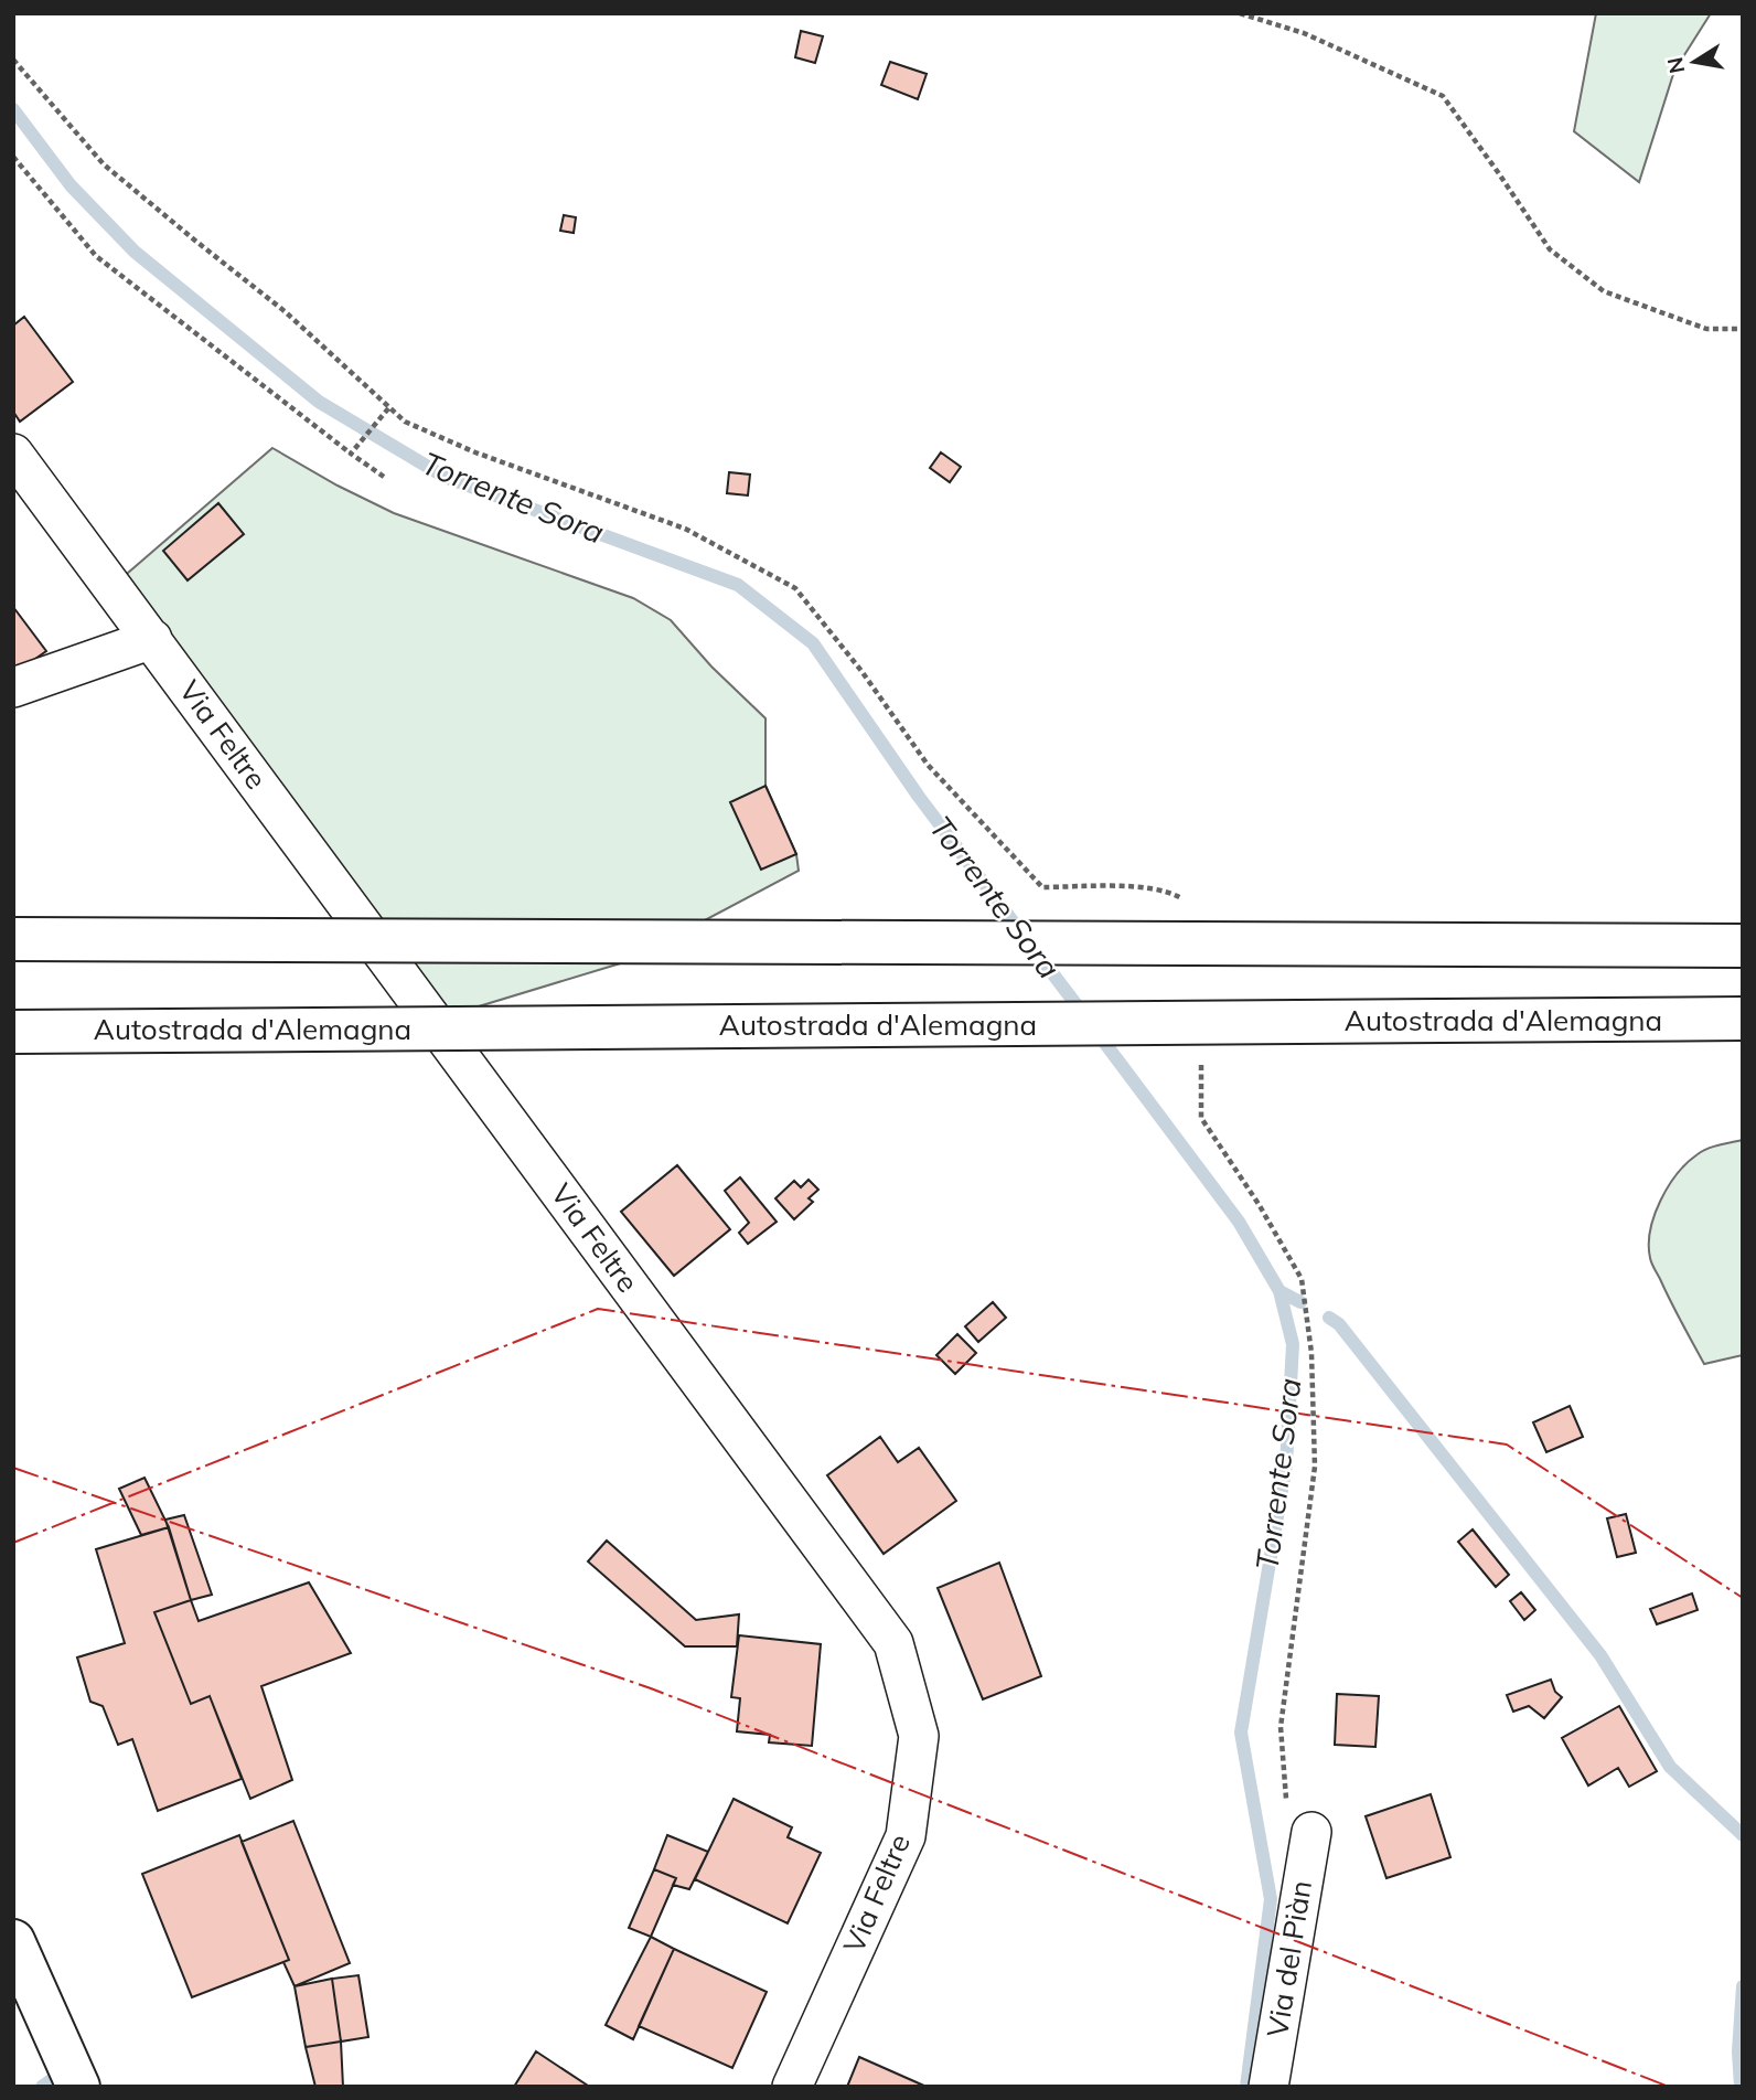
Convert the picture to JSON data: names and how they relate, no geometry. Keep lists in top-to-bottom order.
{
  "streets": {
    "main road": ["Autostrada d'Alemagna"],
    "street": ["Via Feltre", "Via del Piàn"]
  },
  "water": ["Torrente Sora"],
  "north": "left"
}
